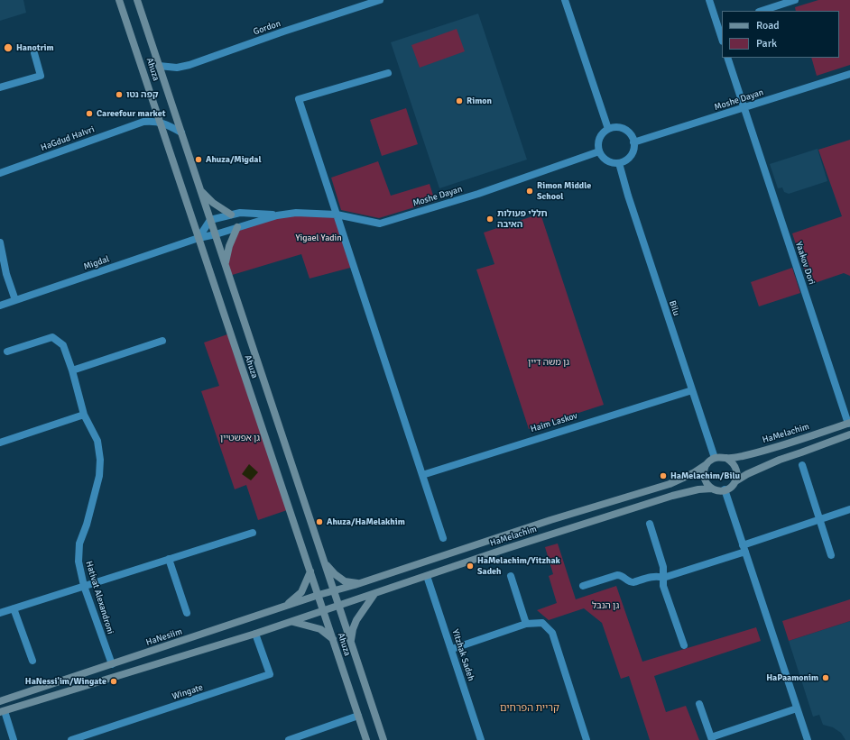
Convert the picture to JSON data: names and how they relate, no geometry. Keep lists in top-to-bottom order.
{
  "streets": {
    "street": [
      "Gordon",
      "Ahuza",
      "Moshe Dayan",
      "HaGdud HaIvri",
      "Migdal",
      "Yaakov Dori",
      "Bilu",
      "Haim Laskov",
      "HaMelachim",
      "Hativat Alexandroni",
      "HaNesiim",
      "Yitzhak Sadeh",
      "Wingate"
    ]
  },
  "crossings": [
    ["Gordon", "Ahuza"],
    ["Ahuza", "Moshe Dayan"],
    ["Ahuza", "HaGdud HaIvri"],
    ["Ahuza", "Migdal"],
    ["Ahuza", "HaMelachim"],
    ["Ahuza", "HaNesiim"],
    ["Moshe Dayan", "Migdal"],
    ["Moshe Dayan", "Yaakov Dori"],
    ["Moshe Dayan", "Bilu"],
    ["Yaakov Dori", "HaMelachim"],
    ["Bilu", "Haim Laskov"],
    ["Bilu", "HaMelachim"],
    ["HaMelachim", "HaNesiim"],
    ["HaMelachim", "Yitzhak Sadeh"],
    ["Hativat Alexandroni", "HaNesiim"]
  ],
  "districts": ["קריית הפרחים"],
  "parks": [
    "Yigael Yadin",
    "גן משה דיין",
    "גן אפשטיין",
    "גן הנבל"
  ],
  "places": [
    "Hanotrim",
    "קפה נטו",
    "Rimon",
    "Careefour market",
    "Ahuza/Migdal",
    "Rimon Middle School",
    "חללי פעולות האיבה",
    "HaMelachim/Bilu",
    "Ahuza/HaMelakhim",
    "HaMelachim/Yitzhak Sadeh",
    "HaPaamonim",
    "HaNessi'im/Wingate"
  ],
  "legend": ["Road", "Park"]
}
